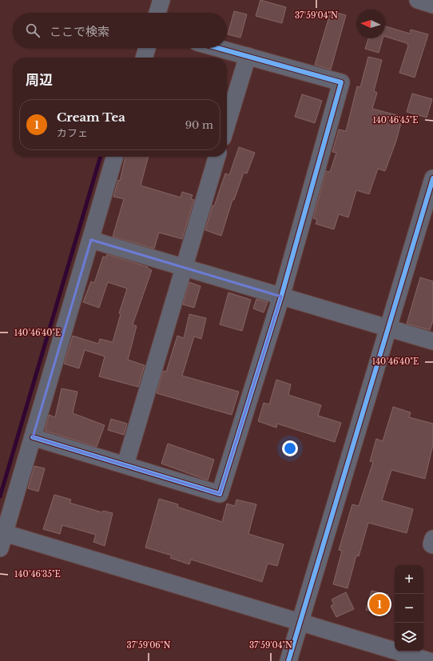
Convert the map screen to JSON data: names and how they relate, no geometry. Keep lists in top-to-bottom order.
{
  "north": "left",
  "page": {
    "search": "ここで検索",
    "heading": "周辺",
    "list": [
      {
        "mark": "1",
        "name": "Cream Tea",
        "note": "カフェ",
        "value": "90 m"
      }
    ],
    "map_buttons": ["+", "−"],
    "pins": "1"
  },
  "coordinates": [
    "37°59'04\"N",
    "140°46'45\"E",
    "140°46'40\"E",
    "140°46'35\"E",
    "37°59'06\"N"
  ]
}
